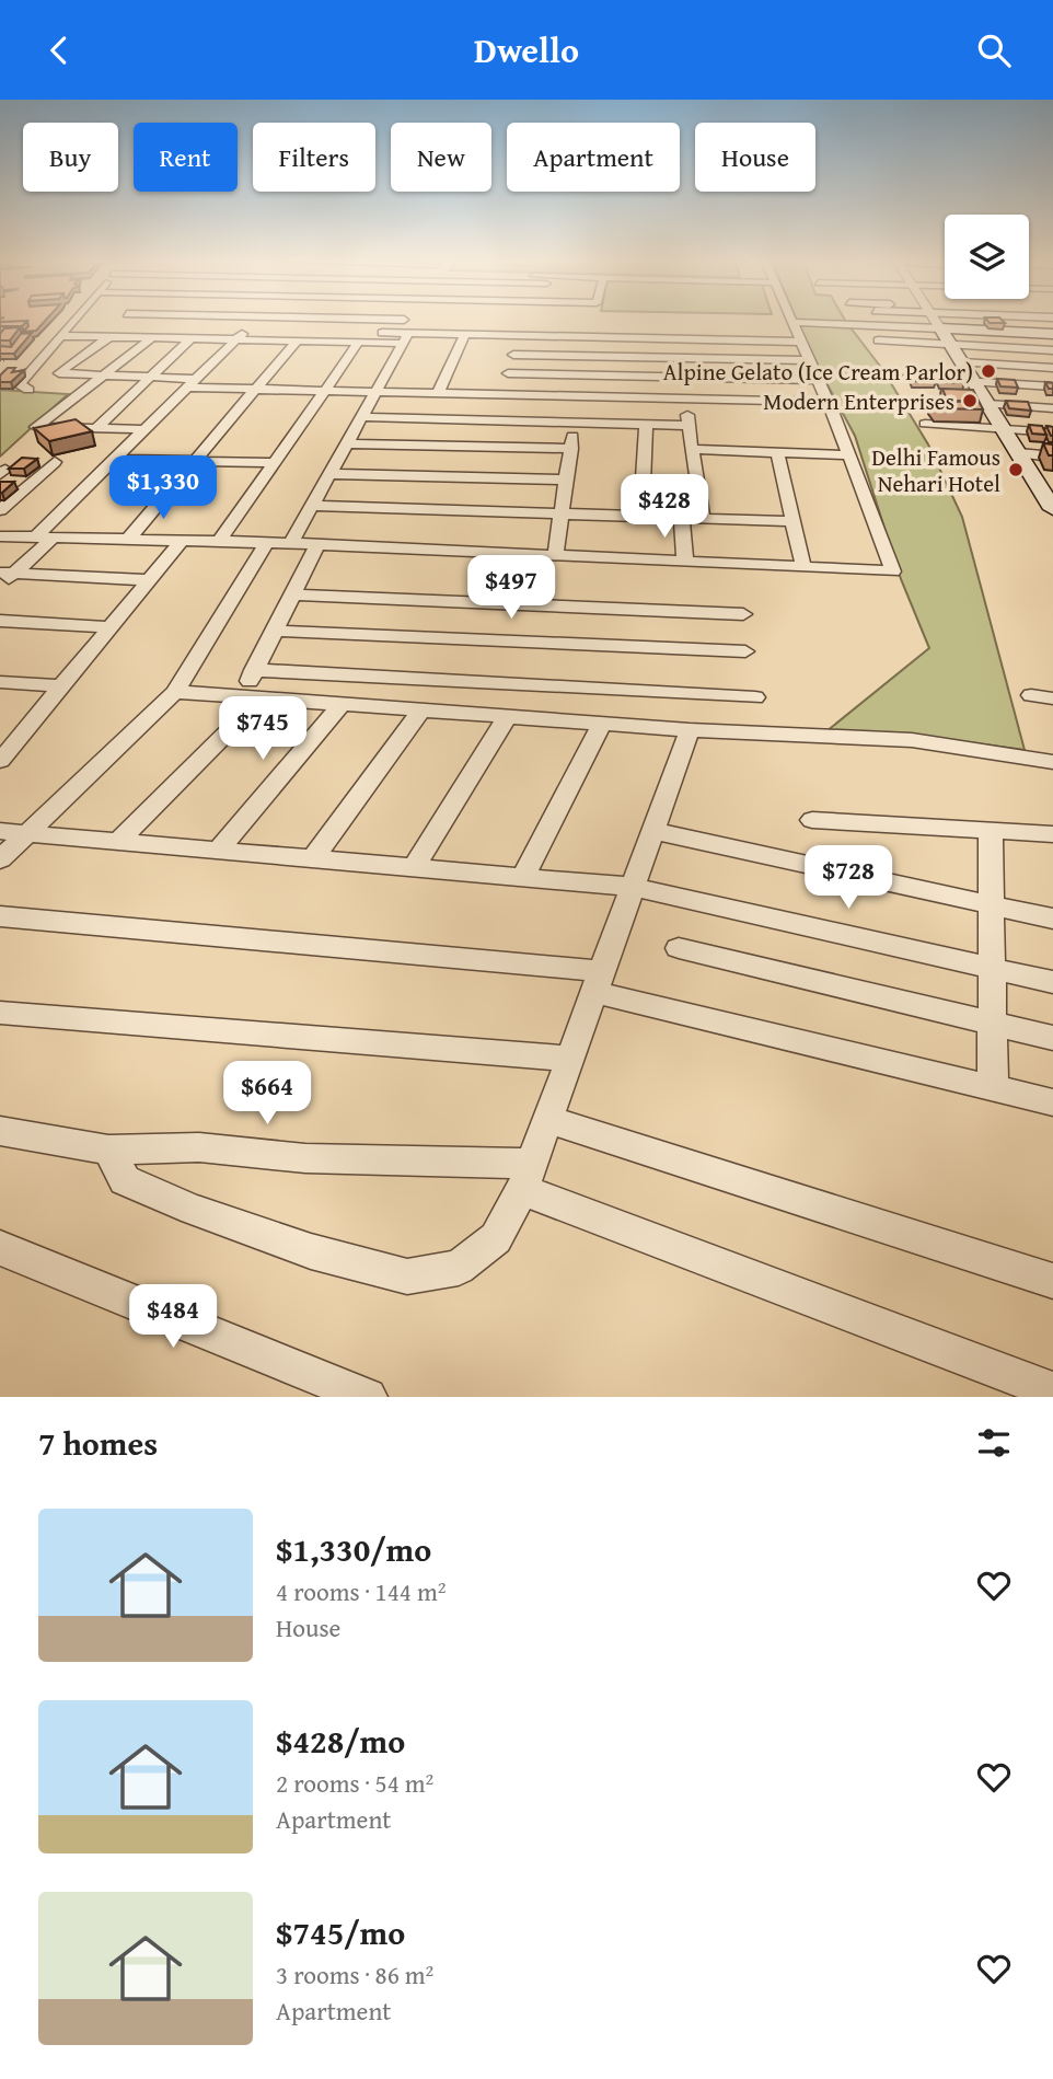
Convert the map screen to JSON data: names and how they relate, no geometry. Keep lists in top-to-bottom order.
{
  "places": ["Alpine Gelato (Ice Cream Parlor)", "Modern Enterprises", "Delhi Famous Nehari Hotel"],
  "page": {
    "header": "Dwello",
    "chip": [
      "Buy",
      "Rent",
      "Filters",
      "New",
      "Apartment",
      "House"
    ],
    "price": [
      "$1,330",
      "$428",
      "$497",
      "$745",
      "$728",
      "$664",
      "$484"
    ],
    "heading": "7 homes",
    "list": [
      {
        "name": "$1,330/mo",
        "note": "4 rooms · 144 m² · House"
      },
      {
        "name": "$428/mo",
        "note": "2 rooms · 54 m² · Apartment"
      },
      {
        "name": "$745/mo",
        "note": "3 rooms · 86 m² · Apartment"
      }
    ]
  }
}
